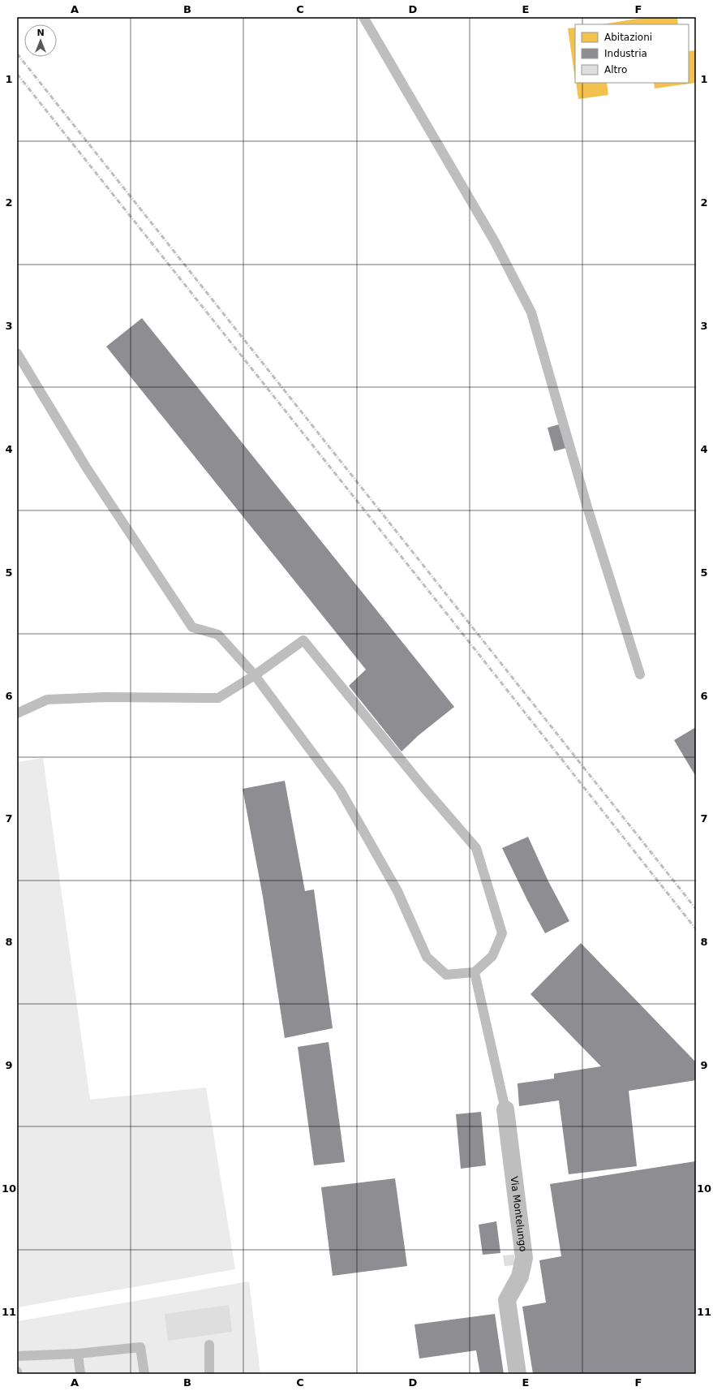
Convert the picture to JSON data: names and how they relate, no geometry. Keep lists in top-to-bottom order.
{
  "streets": {
    "street": ["Via Montelungo"]
  },
  "legend": ["Abitazioni", "Industria", "Altro"],
  "north": "top",
  "grid": {
    "columns": [
      "A",
      "B",
      "C",
      "D",
      "E",
      "F"
    ],
    "rows": [
      "1",
      "2",
      "3",
      "4",
      "5",
      "6",
      "7",
      "8",
      "9",
      "10",
      "11"
    ]
  }
}
